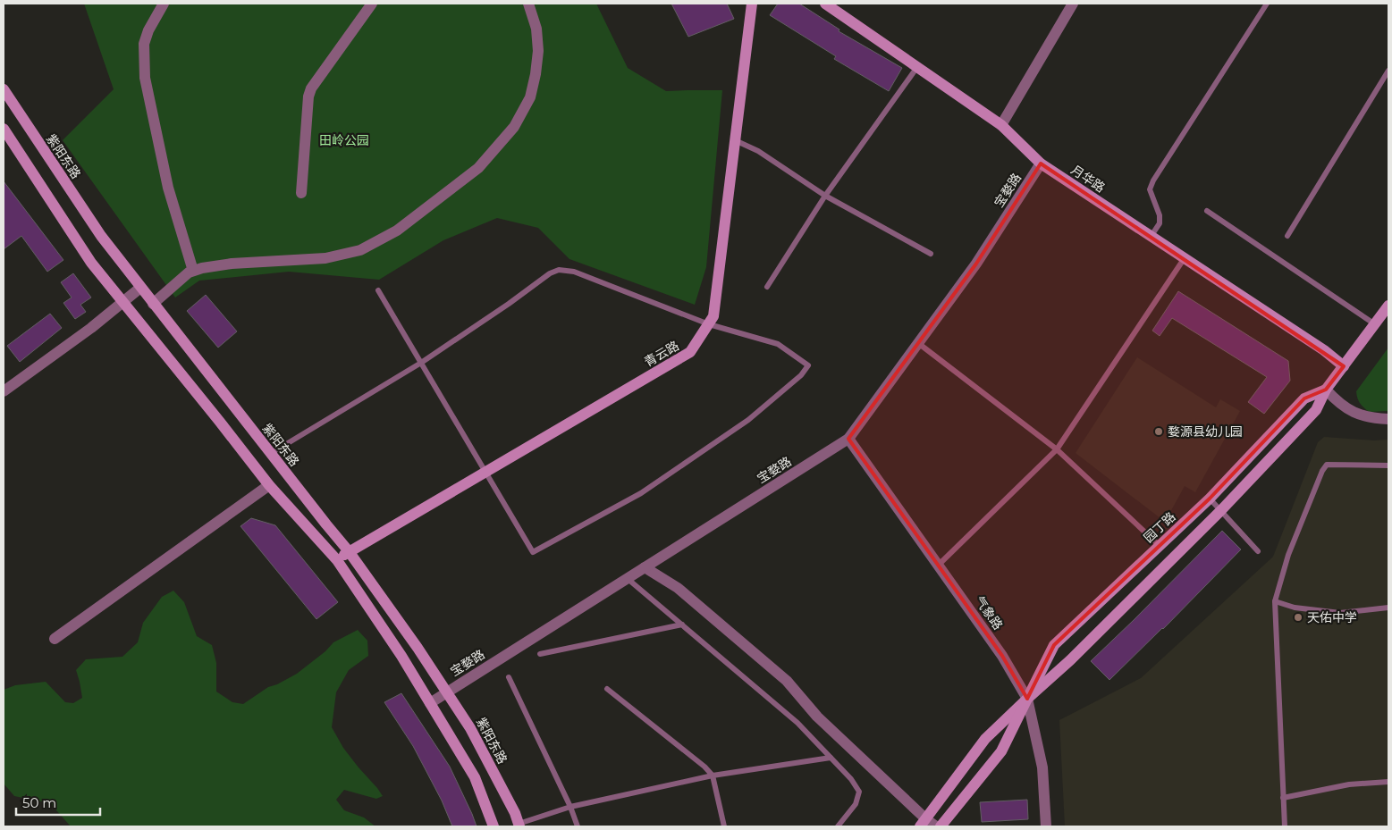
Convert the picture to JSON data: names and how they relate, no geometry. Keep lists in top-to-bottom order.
{
  "streets": {
    "main road": [
      "紫阳东路",
      "月华路",
      "青云路",
      "园丁路"
    ],
    "street": ["宝婺路", "气象路"]
  },
  "crossings": [
    ["紫阳东路", "宝婺路"],
    ["紫阳东路", "青云路"],
    ["月华路", "宝婺路"],
    ["月华路", "园丁路"],
    ["宝婺路", "气象路"],
    ["园丁路", "气象路"]
  ],
  "parks": ["田岭公园"],
  "places": ["婺源县幼儿园", "天佑中学"],
  "scale_bar": "50 m"
}
